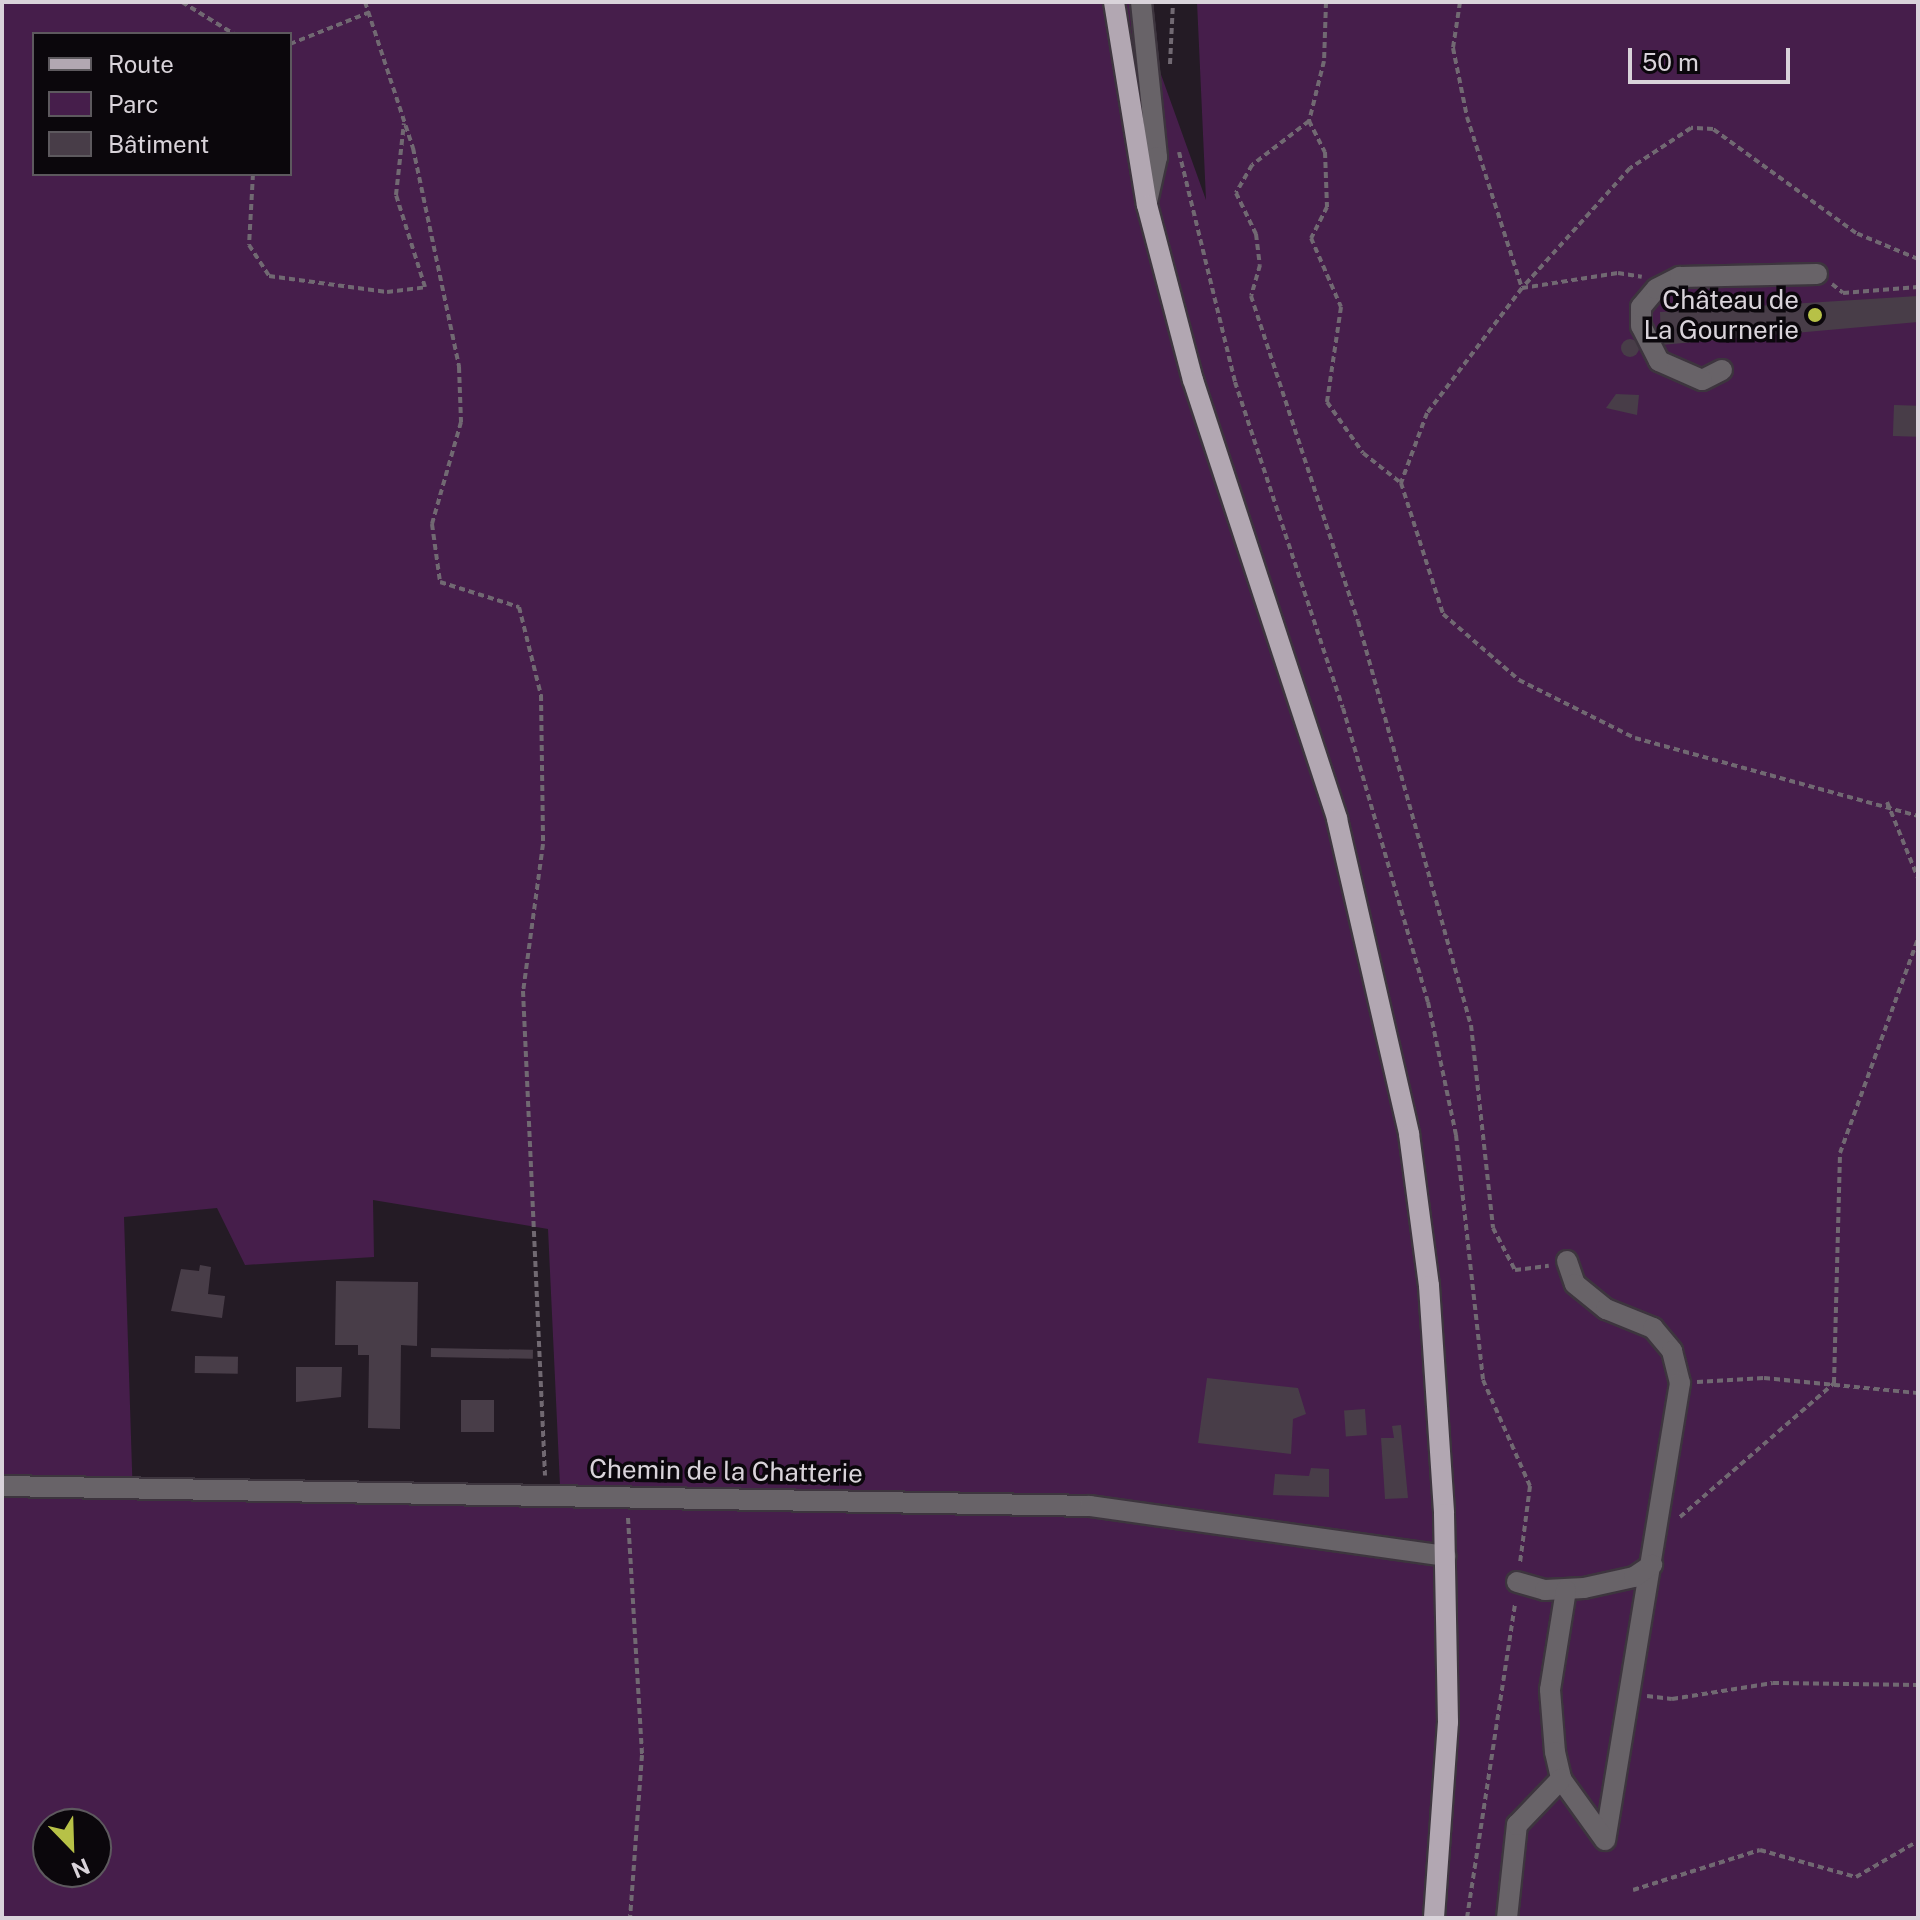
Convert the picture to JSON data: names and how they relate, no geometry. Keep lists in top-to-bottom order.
{
  "streets": {
    "street": ["Chemin de la Chatterie"]
  },
  "places": ["Château de La Gournerie"],
  "legend": ["Route", "Parc", "Bâtiment"],
  "scale_bar": "50 m",
  "north": "bottom right"
}
